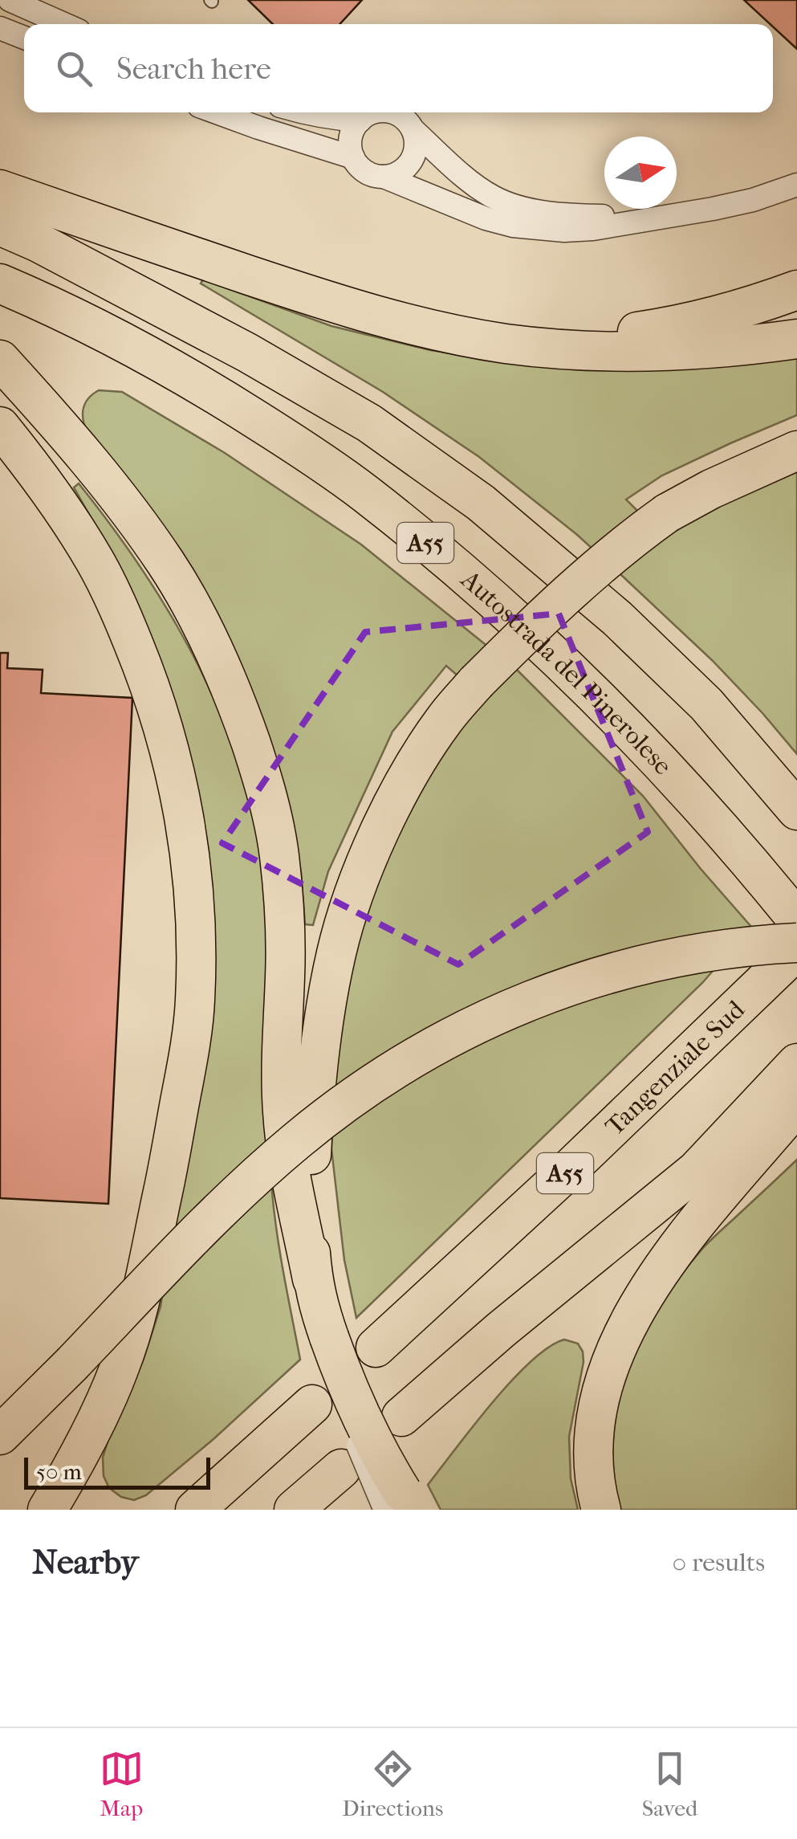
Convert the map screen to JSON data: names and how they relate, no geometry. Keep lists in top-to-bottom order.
{
  "streets": {
    "highway": ["A55", "Autostrada del Pinerolese", "Tangenziale Sud"]
  },
  "scale_bar": "50 m",
  "north": "right",
  "page": {
    "search": "Search here",
    "scale": "50 m",
    "heading": ["Nearby", "0 results"],
    "nav": ["Map", "Directions", "Saved"]
  }
}
